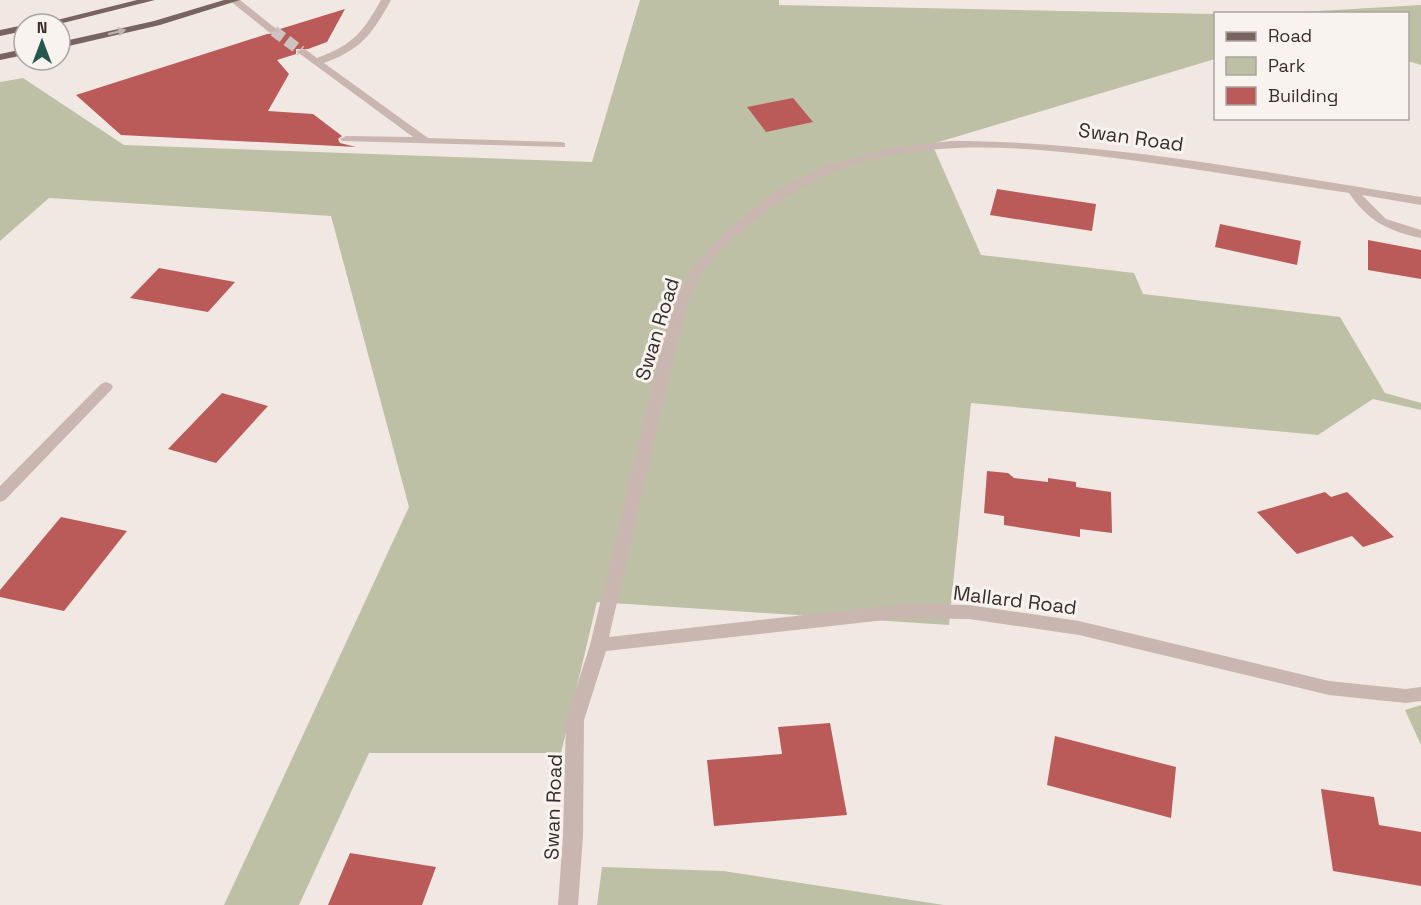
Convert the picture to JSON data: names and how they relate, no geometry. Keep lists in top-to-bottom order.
{
  "streets": {
    "street": ["Swan Road", "Mallard Road"]
  },
  "crossings": [
    ["Swan Road", "Mallard Road"]
  ],
  "legend": ["Road", "Park", "Building"],
  "north": "top"
}
